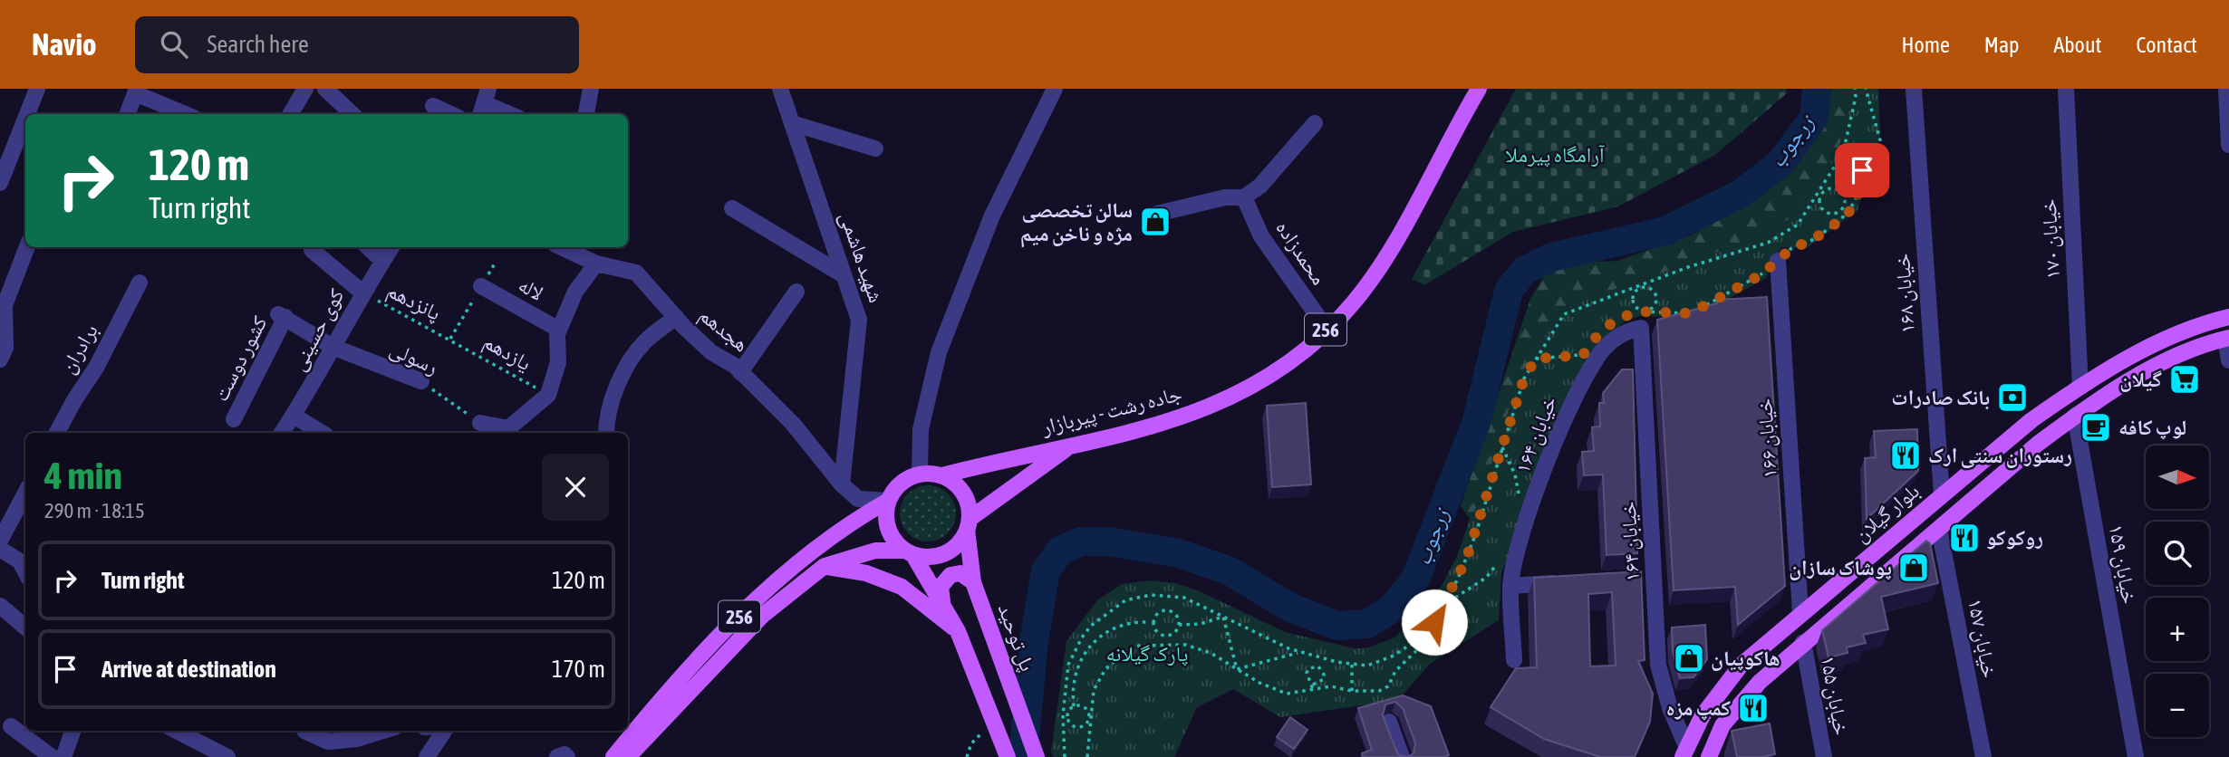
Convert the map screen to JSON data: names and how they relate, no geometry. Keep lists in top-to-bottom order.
{
  "streets": {
    "main road": [
      "256",
      "جاده رشت - پیربازار",
      "بلوار گیلان",
      "پل توحید"
    ],
    "street": [
      "خیابان ۱۷۰",
      "محمدزاده",
      "شهید هاشمی",
      "لاله",
      "خیابان ۱۶۸",
      "کوی حسینی",
      "هجدهم",
      "برادران",
      "رسولی",
      "کشور دوست",
      "خیابان ۱۶۴",
      "خیابان ۱۶۶",
      "۱۶۴ خیابان",
      "خیابان ۱۵۹",
      "خیابان ۱۵۷",
      "خیابان ۱۵۵"
    ],
    "path": ["پانزدهم", "یازدهم"]
  },
  "crossings": [
    ["خیابان ۱۷۰", "بلوار گیلان"],
    ["محمدزاده", "جاده رشت - پیربازار"],
    ["شهید هاشمی", "هجدهم"],
    ["خیابان ۱۶۸", "بلوار گیلان"],
    ["پانزدهم", "کوی حسینی"],
    ["پانزدهم", "یازدهم"],
    ["کوی حسینی", "رسولی"],
    ["256", "جاده رشت - پیربازار"],
    ["256", "پل توحید"],
    ["رسولی", "کشور دوست"],
    ["جاده رشت - پیربازار", "پل توحید"],
    ["خیابان ۱۶۴", "۱۶۴ خیابان"],
    ["خیابان ۱۶۶", "بلوار گیلان"],
    ["بلوار گیلان", "۱۶۴ خیابان"]
  ],
  "water": ["زرجوب"],
  "parks": ["آرامگاه پیرملا", "پارک گیلانه"],
  "places": {
    "shop": ["سالن تخصصی مژه و ناخن میم", "پوشاک سازان", "هاکوپیان"],
    "supermarket": ["گیلان"],
    "bank": ["بانک صادرات"],
    "cafe": ["لوپ کافه"],
    "restaurant": ["رستوران سنتی ارک", "روکوکو", "کمپ مزه"]
  },
  "north": "right",
  "page": {
    "header": "Navio",
    "search": "Search here",
    "nav": [
      "Home",
      "Map",
      "About",
      "Contact"
    ],
    "turn": ["120 m", "Turn right"],
    "heading": ["4 min", "290 m · 18:15"],
    "map_buttons": ["+", "−"],
    "list": [
      {
        "name": "Turn right",
        "value": "120 m"
      },
      {
        "name": "Arrive at destination",
        "value": "170 m"
      }
    ]
  }
}
